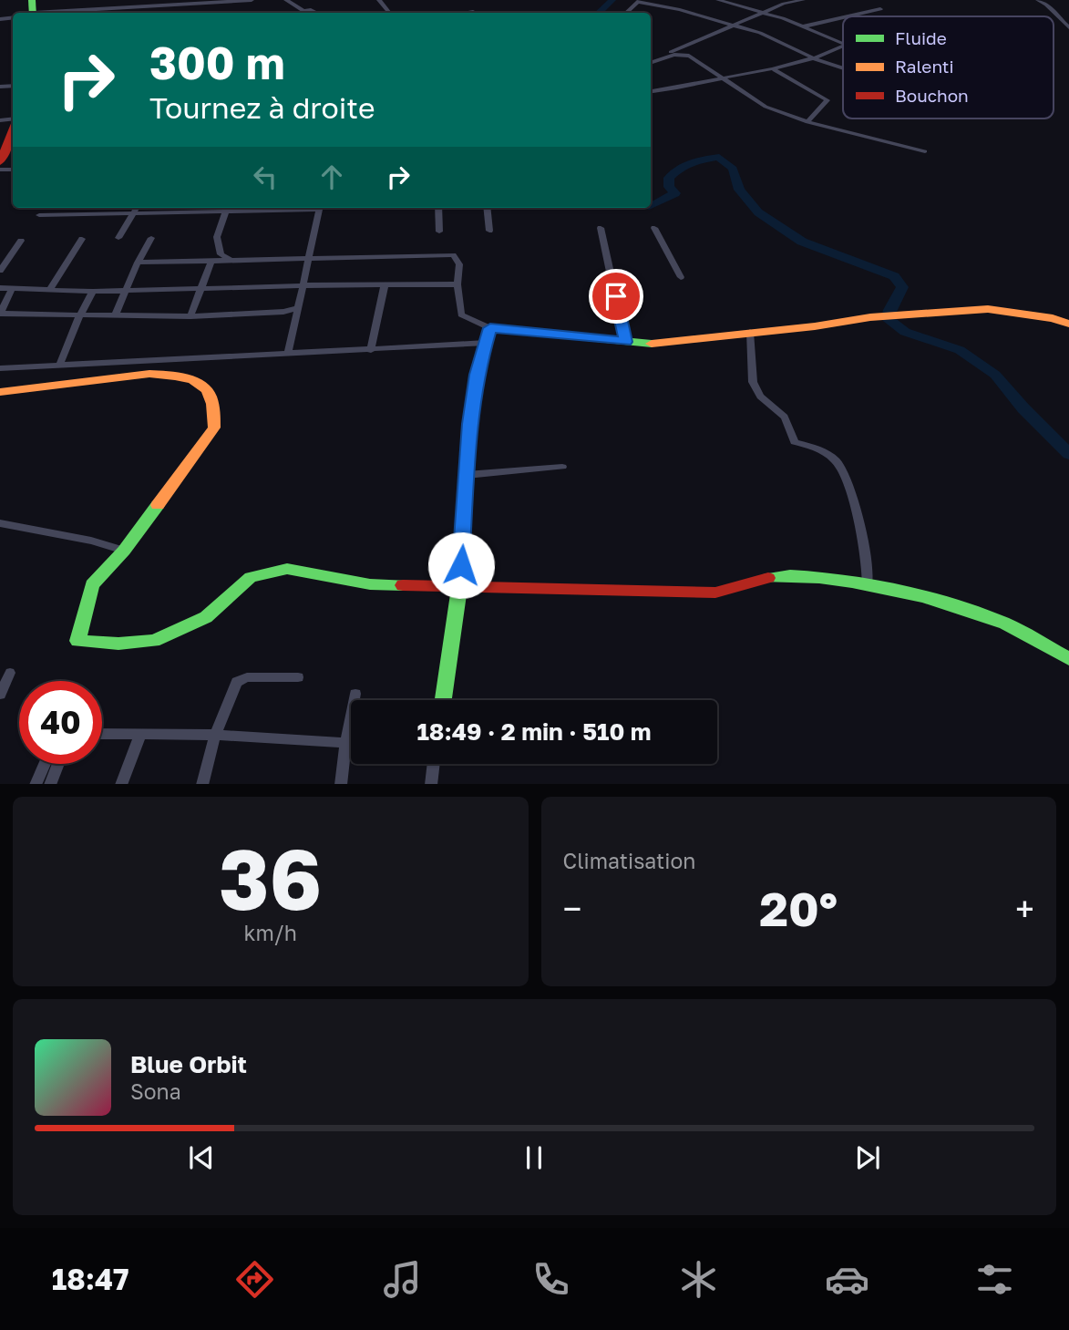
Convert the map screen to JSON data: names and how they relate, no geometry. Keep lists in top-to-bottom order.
{
  "legend": ["Fluide", "Ralenti", "Bouchon"],
  "page": {
    "turn": ["300 m", "Tournez à droite"],
    "limit": "40",
    "trip": "18:49 · 2 min · 510 m",
    "tile": [
      ["36", "km/h"],
      "Climatisation"
    ],
    "heat": ["−", "20°", "+"],
    "song": ["Blue Orbit", "Sona"],
    "tabs": "18:47"
  }
}
